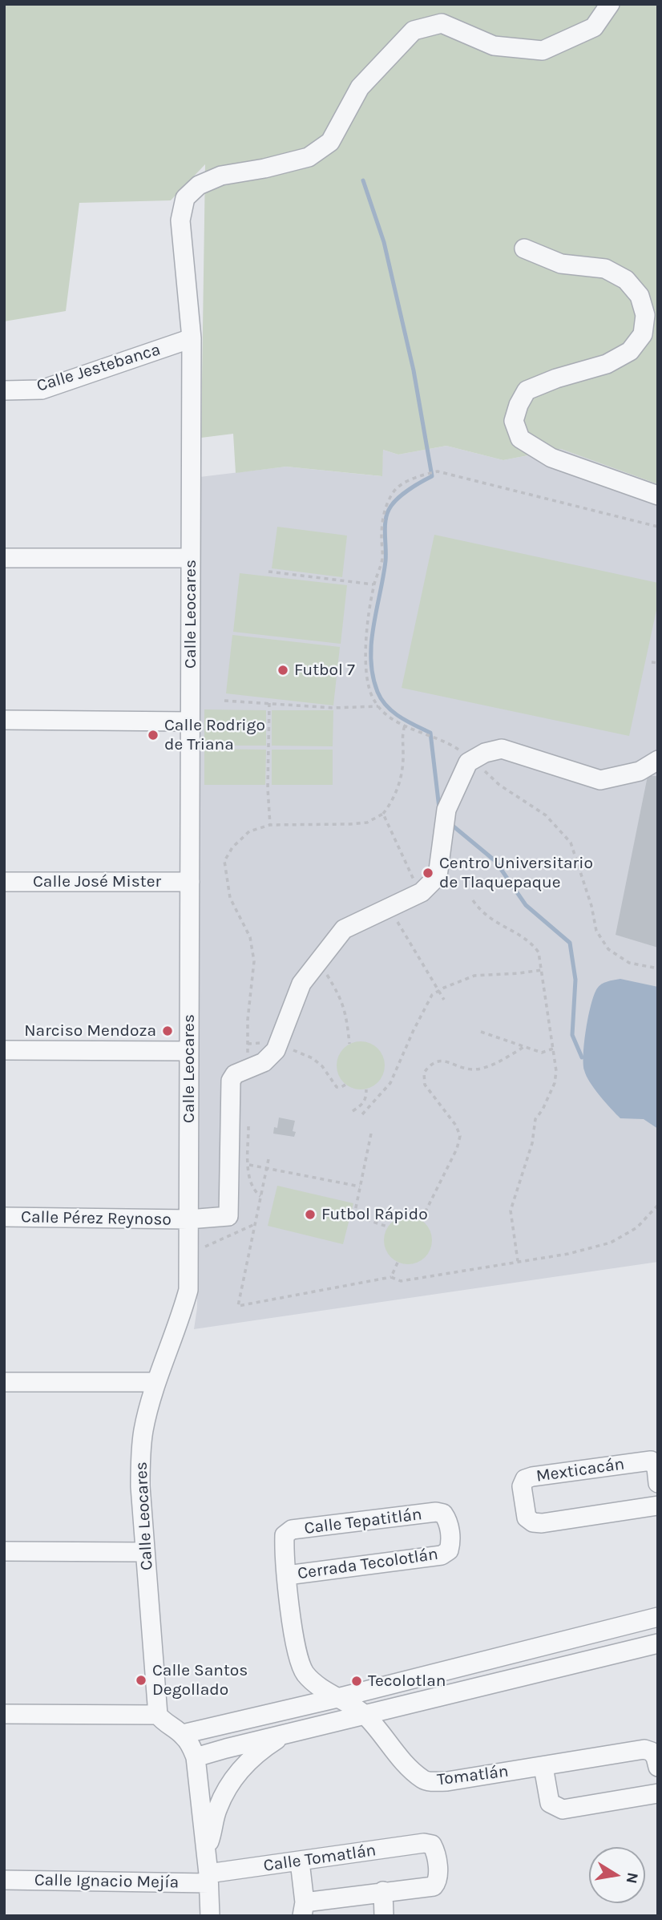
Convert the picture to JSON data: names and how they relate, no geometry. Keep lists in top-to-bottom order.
{
  "streets": {
    "street": [
      "Calle Jestebanca",
      "Calle Leocares",
      "Calle José Mister",
      "Calle Pérez Reynoso",
      "Mexticacán",
      "Calle Tepatitlán",
      "Cerrada Tecolotlán",
      "Tomatlán",
      "Calle Tomatlán",
      "Calle Ignacio Mejía"
    ]
  },
  "crossings": [
    ["Calle Jestebanca", "Calle Leocares"],
    ["Calle Leocares", "Calle José Mister"],
    ["Calle Leocares", "Calle Pérez Reynoso"],
    ["Calle Tepatitlán", "Cerrada Tecolotlán"],
    ["Cerrada Tecolotlán", "Tomatlán"],
    ["Calle Tomatlán", "Calle Ignacio Mejía"]
  ],
  "places": [
    "Futbol 7",
    "Calle Rodrigo de Triana",
    "Centro Universitario de Tlaquepaque",
    "Narciso Mendoza",
    "Futbol Rápido",
    "Calle Santos Degollado",
    "Tecolotlan"
  ],
  "north": "right"
}
